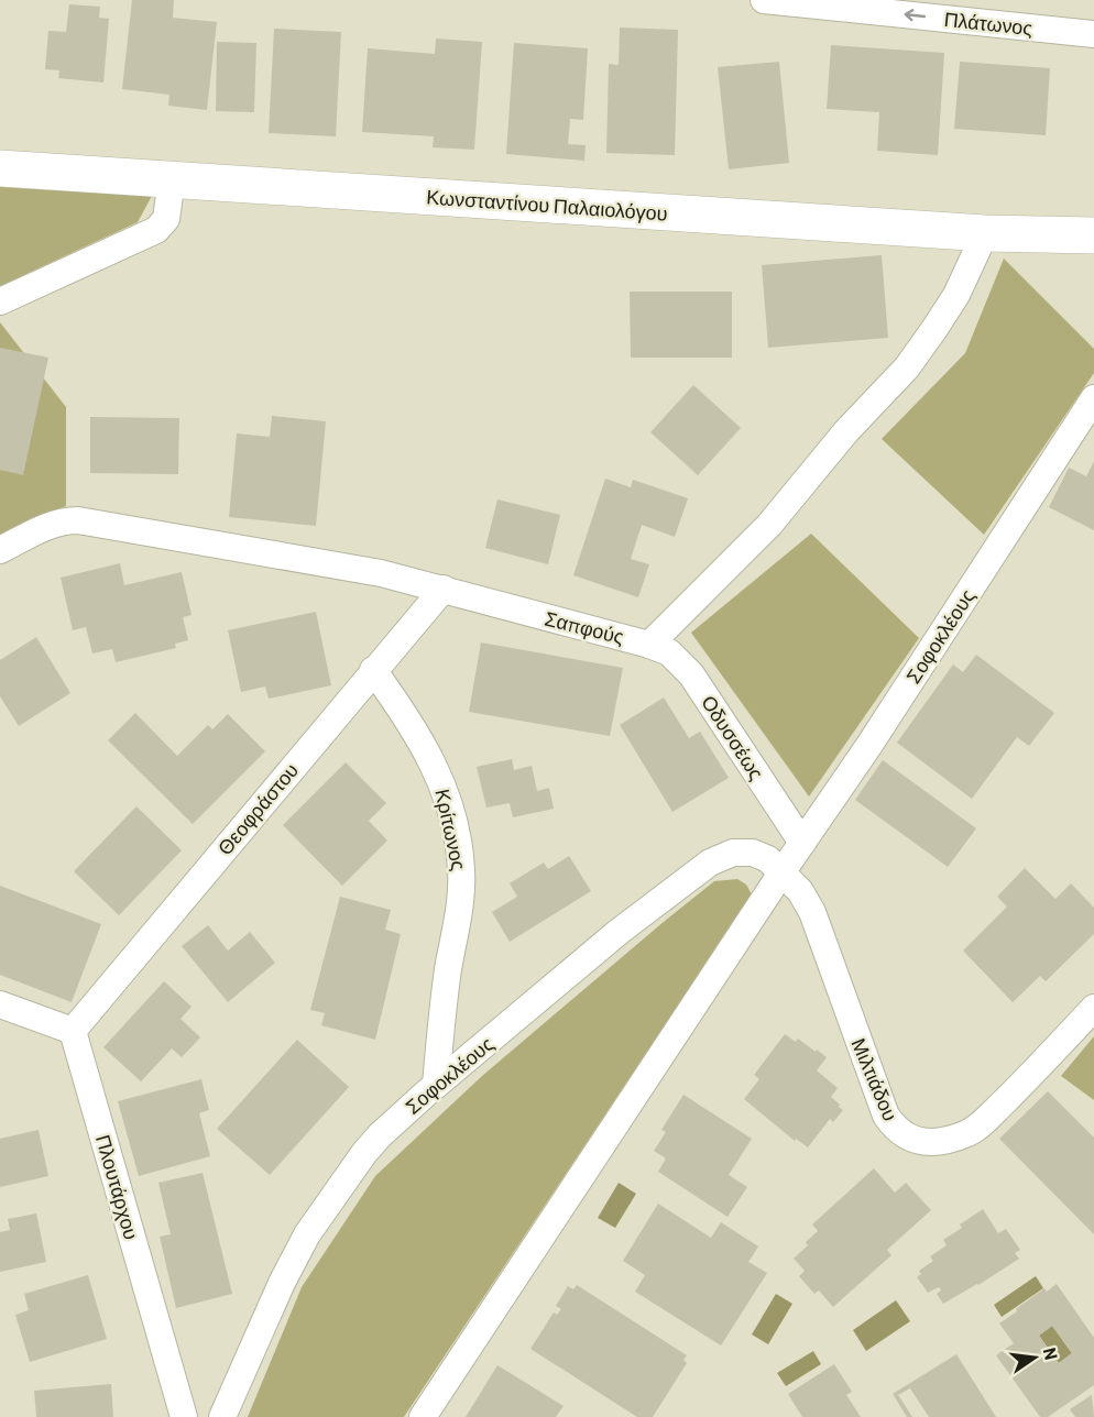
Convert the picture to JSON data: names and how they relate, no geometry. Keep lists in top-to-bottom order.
{
  "streets": {
    "street": [
      "Πλάτωνος",
      "Κωνσταντίνου Παλαιολόγου",
      "Σαπφούς",
      "Σοφοκλέους",
      "Οδυσσέως",
      "Θεοφράστου",
      "Κρίτωνος",
      "Μιλτιάδου",
      "Πλουτάρχου"
    ]
  },
  "crossings": [
    ["Κωνσταντίνου Παλαιολόγου", "Σαπφούς"],
    ["Σαπφούς", "Οδυσσέως"],
    ["Σαπφούς", "Θεοφράστου"],
    ["Σοφοκλέους", "Οδυσσέως"],
    ["Σοφοκλέους", "Κρίτωνος"],
    ["Σοφοκλέους", "Μιλτιάδου"],
    ["Θεοφράστου", "Κρίτωνος"],
    ["Θεοφράστου", "Πλουτάρχου"]
  ],
  "one_way": ["Πλάτωνος"],
  "north": "right"
}
